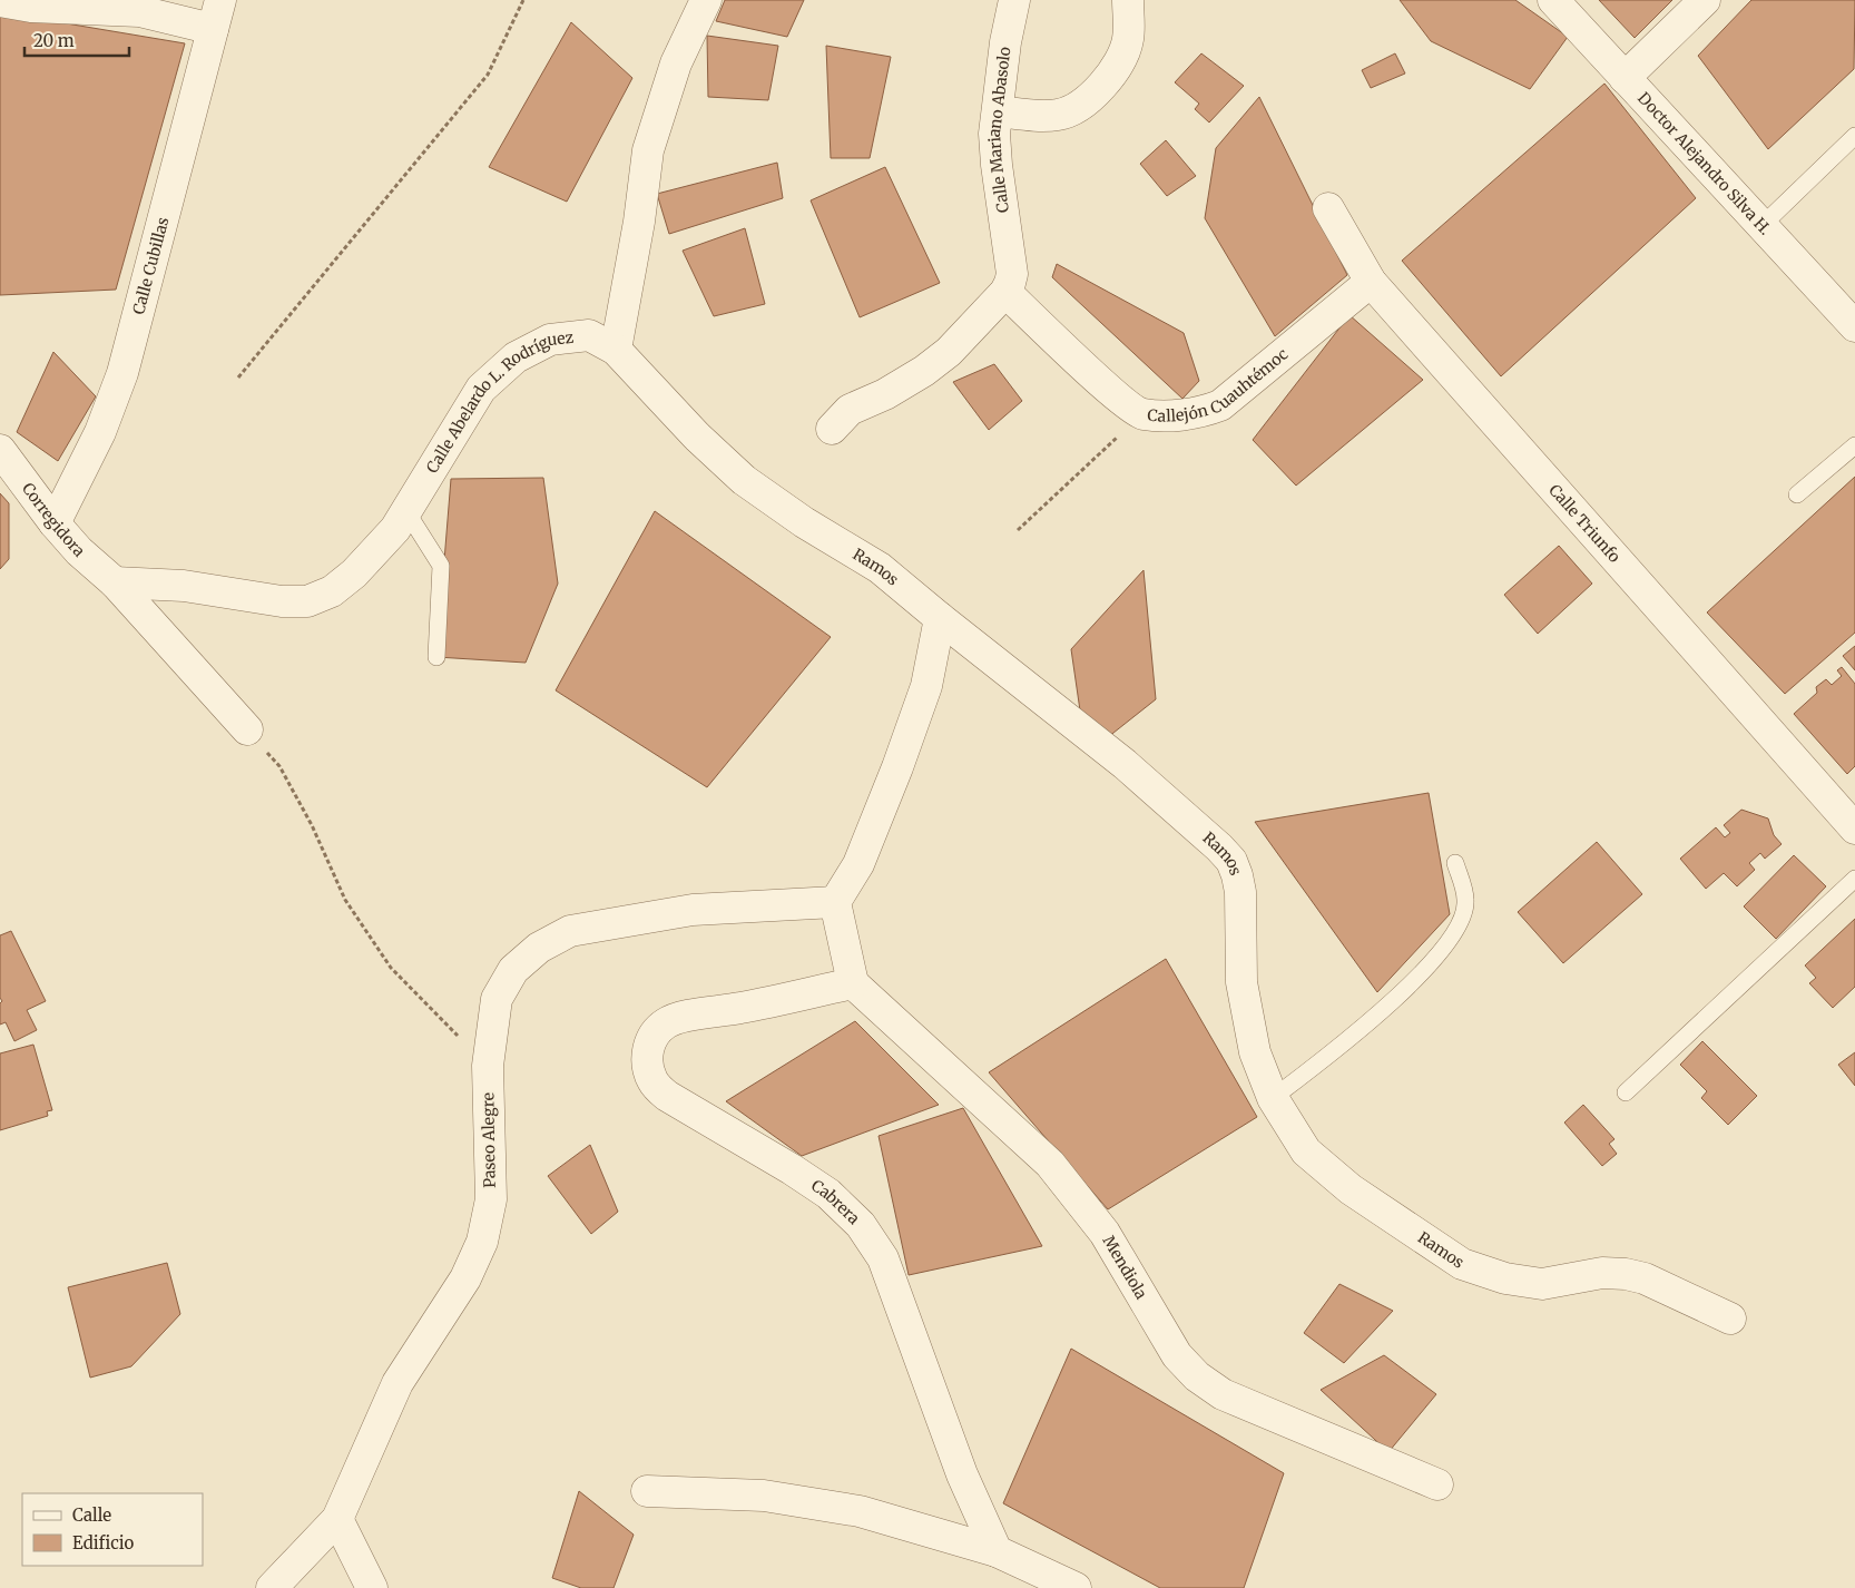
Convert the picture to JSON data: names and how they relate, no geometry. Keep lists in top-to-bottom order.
{
  "streets": {
    "street": [
      "Calle Mariano Abasolo",
      "Doctor Alejandro Silva H.",
      "Calle Cubillas",
      "Callejón Cuauhtémoc",
      "Calle Abelardo L. Rodríguez",
      "Corregidora",
      "Calle Triunfo",
      "Ramos",
      "Paseo Alegre",
      "Cabrera",
      "Mendiola"
    ]
  },
  "crossings": [
    ["Calle Cubillas", "Corregidora"],
    ["Callejón Cuauhtémoc", "Calle Triunfo"],
    ["Calle Abelardo L. Rodríguez", "Corregidora"],
    ["Calle Abelardo L. Rodríguez", "Ramos"],
    ["Cabrera", "Mendiola"]
  ],
  "legend": ["Calle", "Edificio"],
  "scale_bar": "20 m"
}
